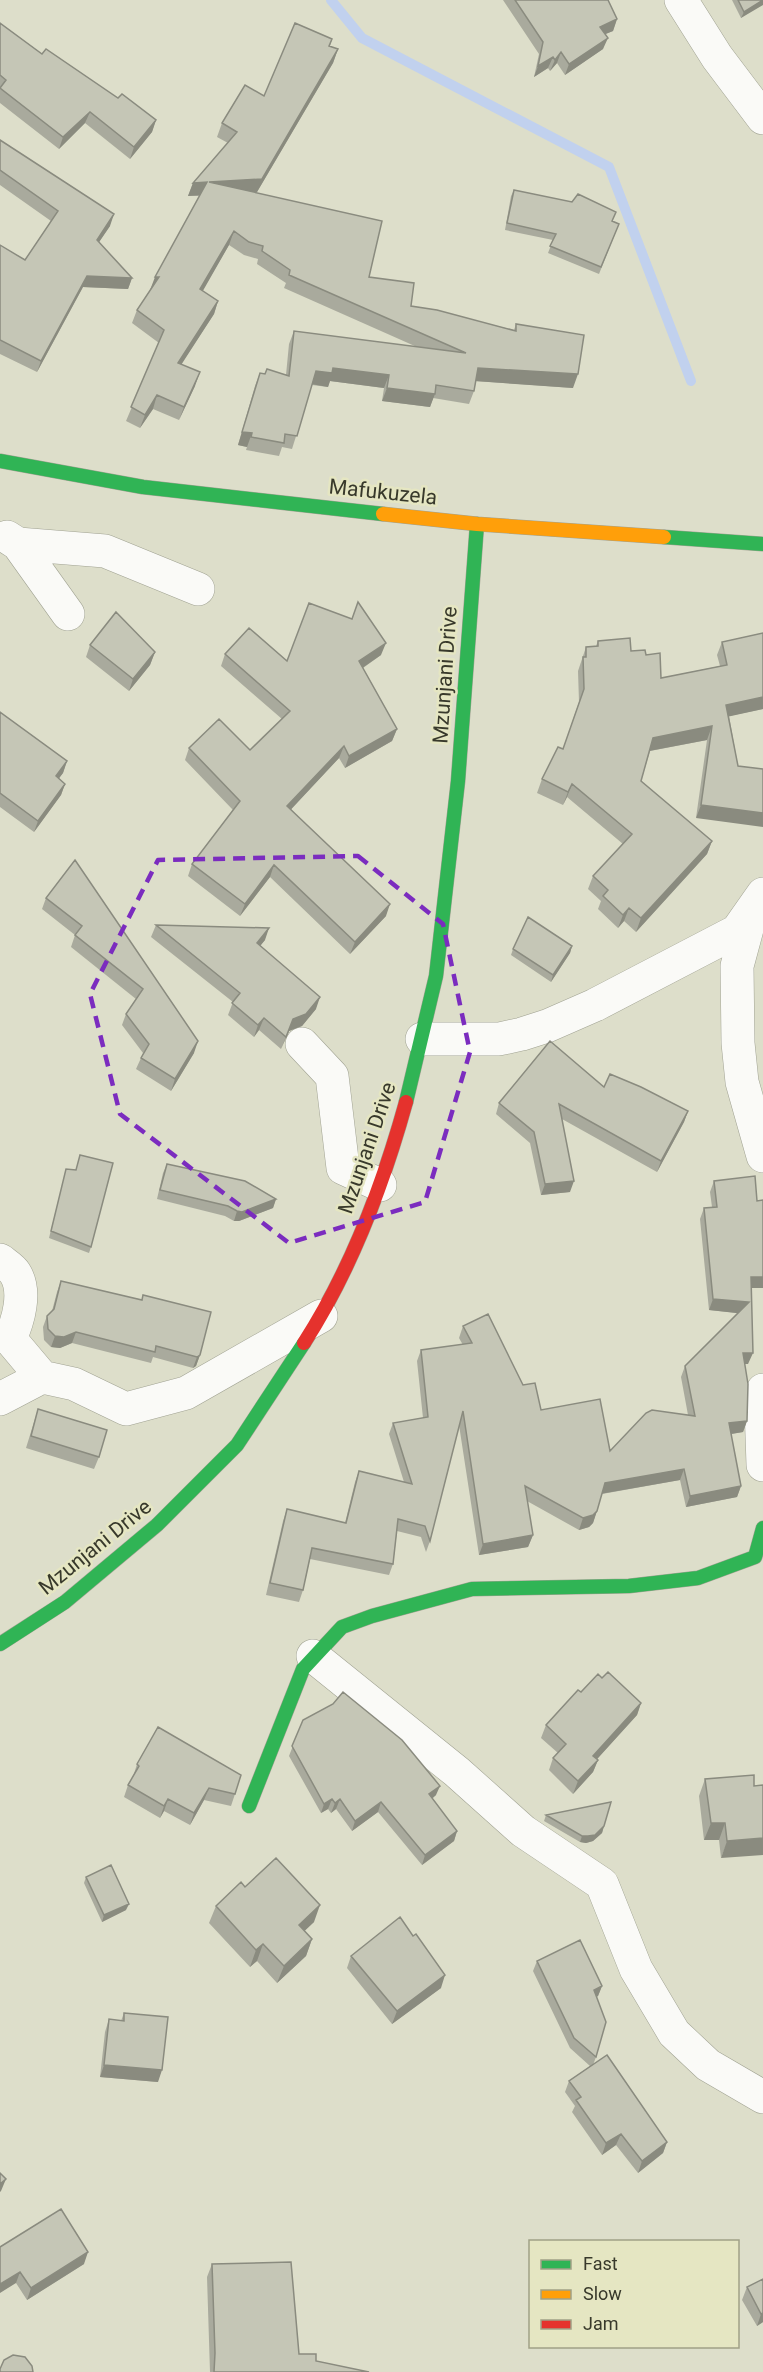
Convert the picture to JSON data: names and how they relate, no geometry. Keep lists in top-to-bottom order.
{
  "streets": {
    "main road": ["Mafukuzela", "Mzunjani Drive"]
  },
  "crossings": [
    ["Mafukuzela", "Mzunjani Drive"]
  ],
  "legend": ["Fast", "Slow", "Jam"]
}
